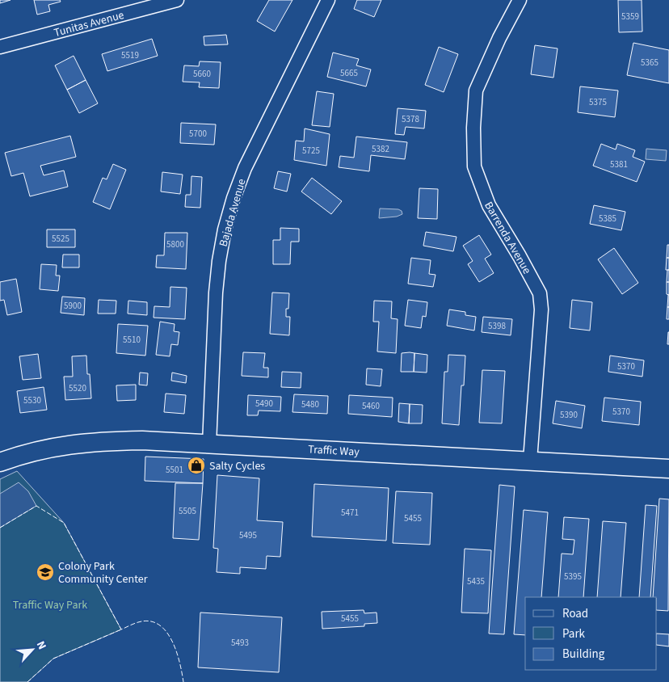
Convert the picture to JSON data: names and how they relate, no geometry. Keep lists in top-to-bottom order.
{
  "streets": {
    "street": [
      "Tunitas Avenue",
      "Bajada Avenue",
      "Barrenda Avenue",
      "Traffic Way"
    ]
  },
  "crossings": [
    ["Bajada Avenue", "Traffic Way"],
    ["Barrenda Avenue", "Traffic Way"]
  ],
  "parks": ["Traffic Way Park"],
  "places": {
    "shop": ["Salty Cycles"],
    "school or university": ["Colony Park Community Center"]
  },
  "house_numbers": [
    "5359",
    "5519",
    "5365",
    "5665",
    "5660",
    "5375",
    "5378",
    "5700",
    "5382",
    "5725",
    "5381",
    "5385",
    "5525",
    "5800",
    "5900",
    "5398",
    "5510",
    "5370",
    "5520",
    "5530",
    "5490",
    "5480",
    "5460",
    "5370",
    "5390",
    "5501",
    "5505",
    "5471",
    "5455",
    "5495",
    "5395",
    "5435",
    "5455",
    "5493"
  ],
  "legend": ["Road", "Park", "Building"],
  "north": "top right"
}
